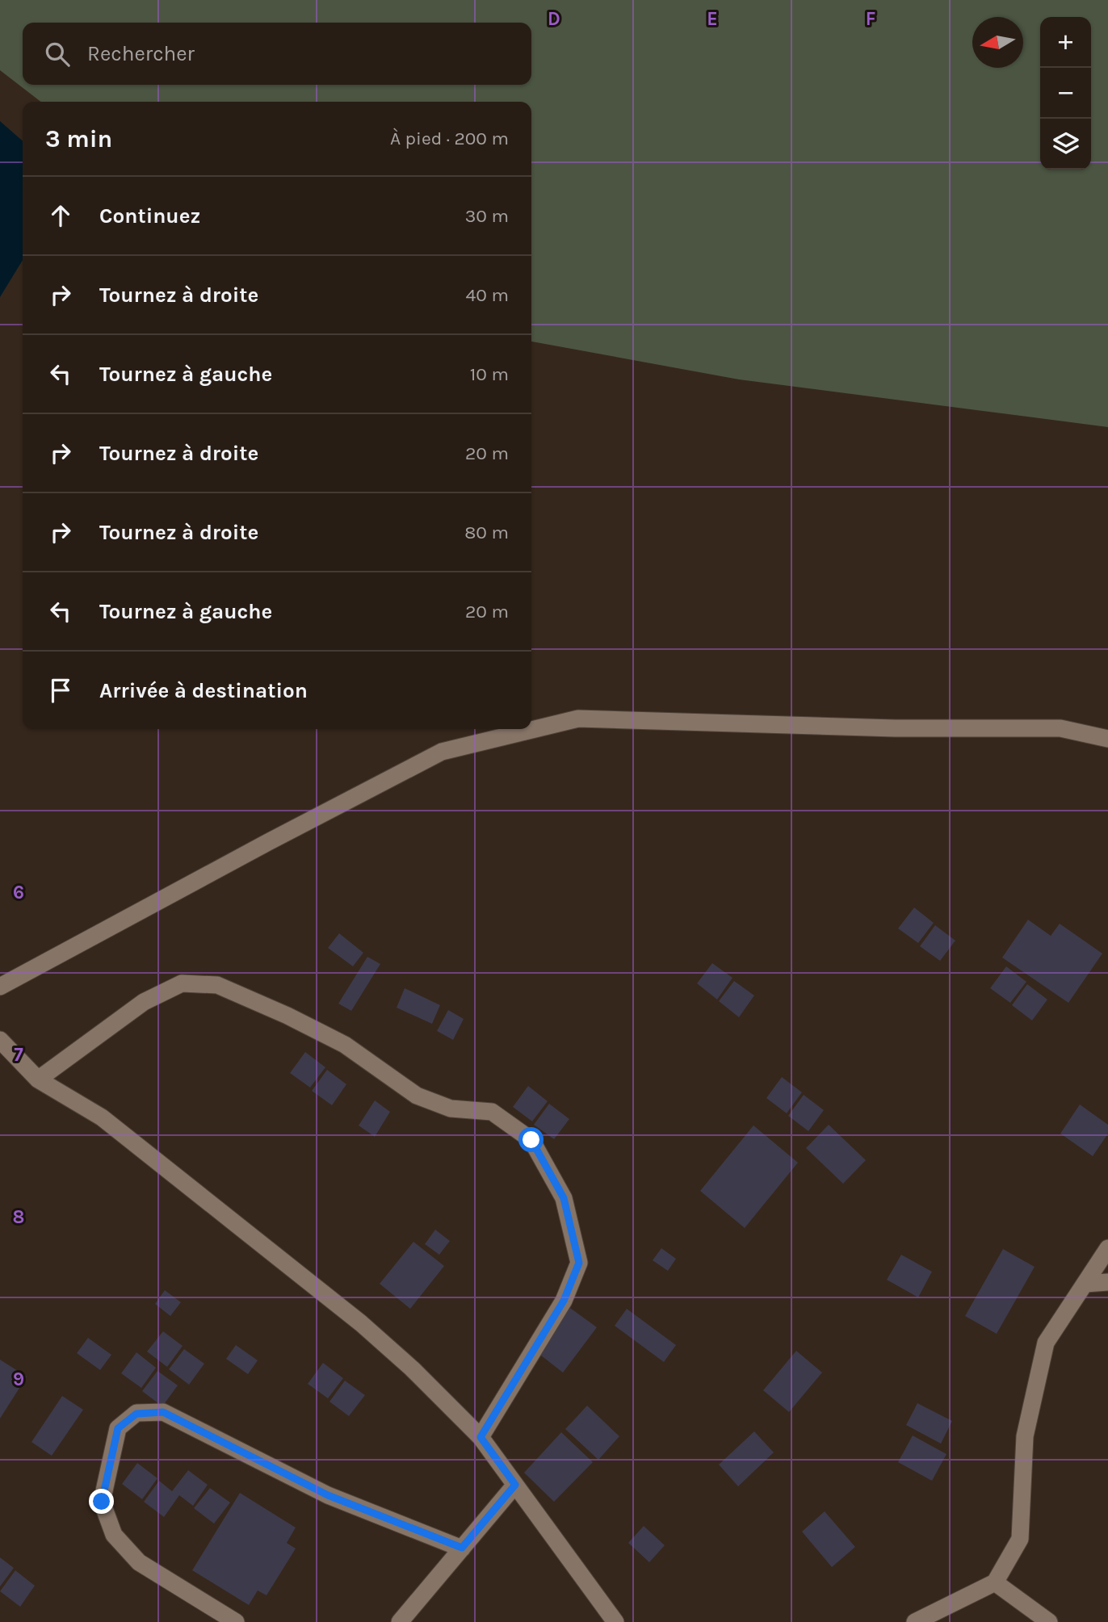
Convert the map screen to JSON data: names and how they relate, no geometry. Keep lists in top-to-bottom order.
{
  "north": "left",
  "page": {
    "map_buttons": ["+", "−"],
    "search": "Rechercher",
    "heading": ["3 min", "À pied · 200 m"],
    "list": [
      ["Continuez", "30 m"],
      ["Tournez à droite", "40 m"],
      ["Tournez à gauche", "10 m"],
      ["Tournez à droite", "20 m"],
      ["Tournez à droite", "80 m"],
      ["Tournez à gauche", "20 m"],
      "Arrivée à destination"
    ]
  },
  "grid": {
    "columns": ["D", "E", "F"],
    "rows": [
      "6",
      "7",
      "8",
      "9"
    ]
  }
}
